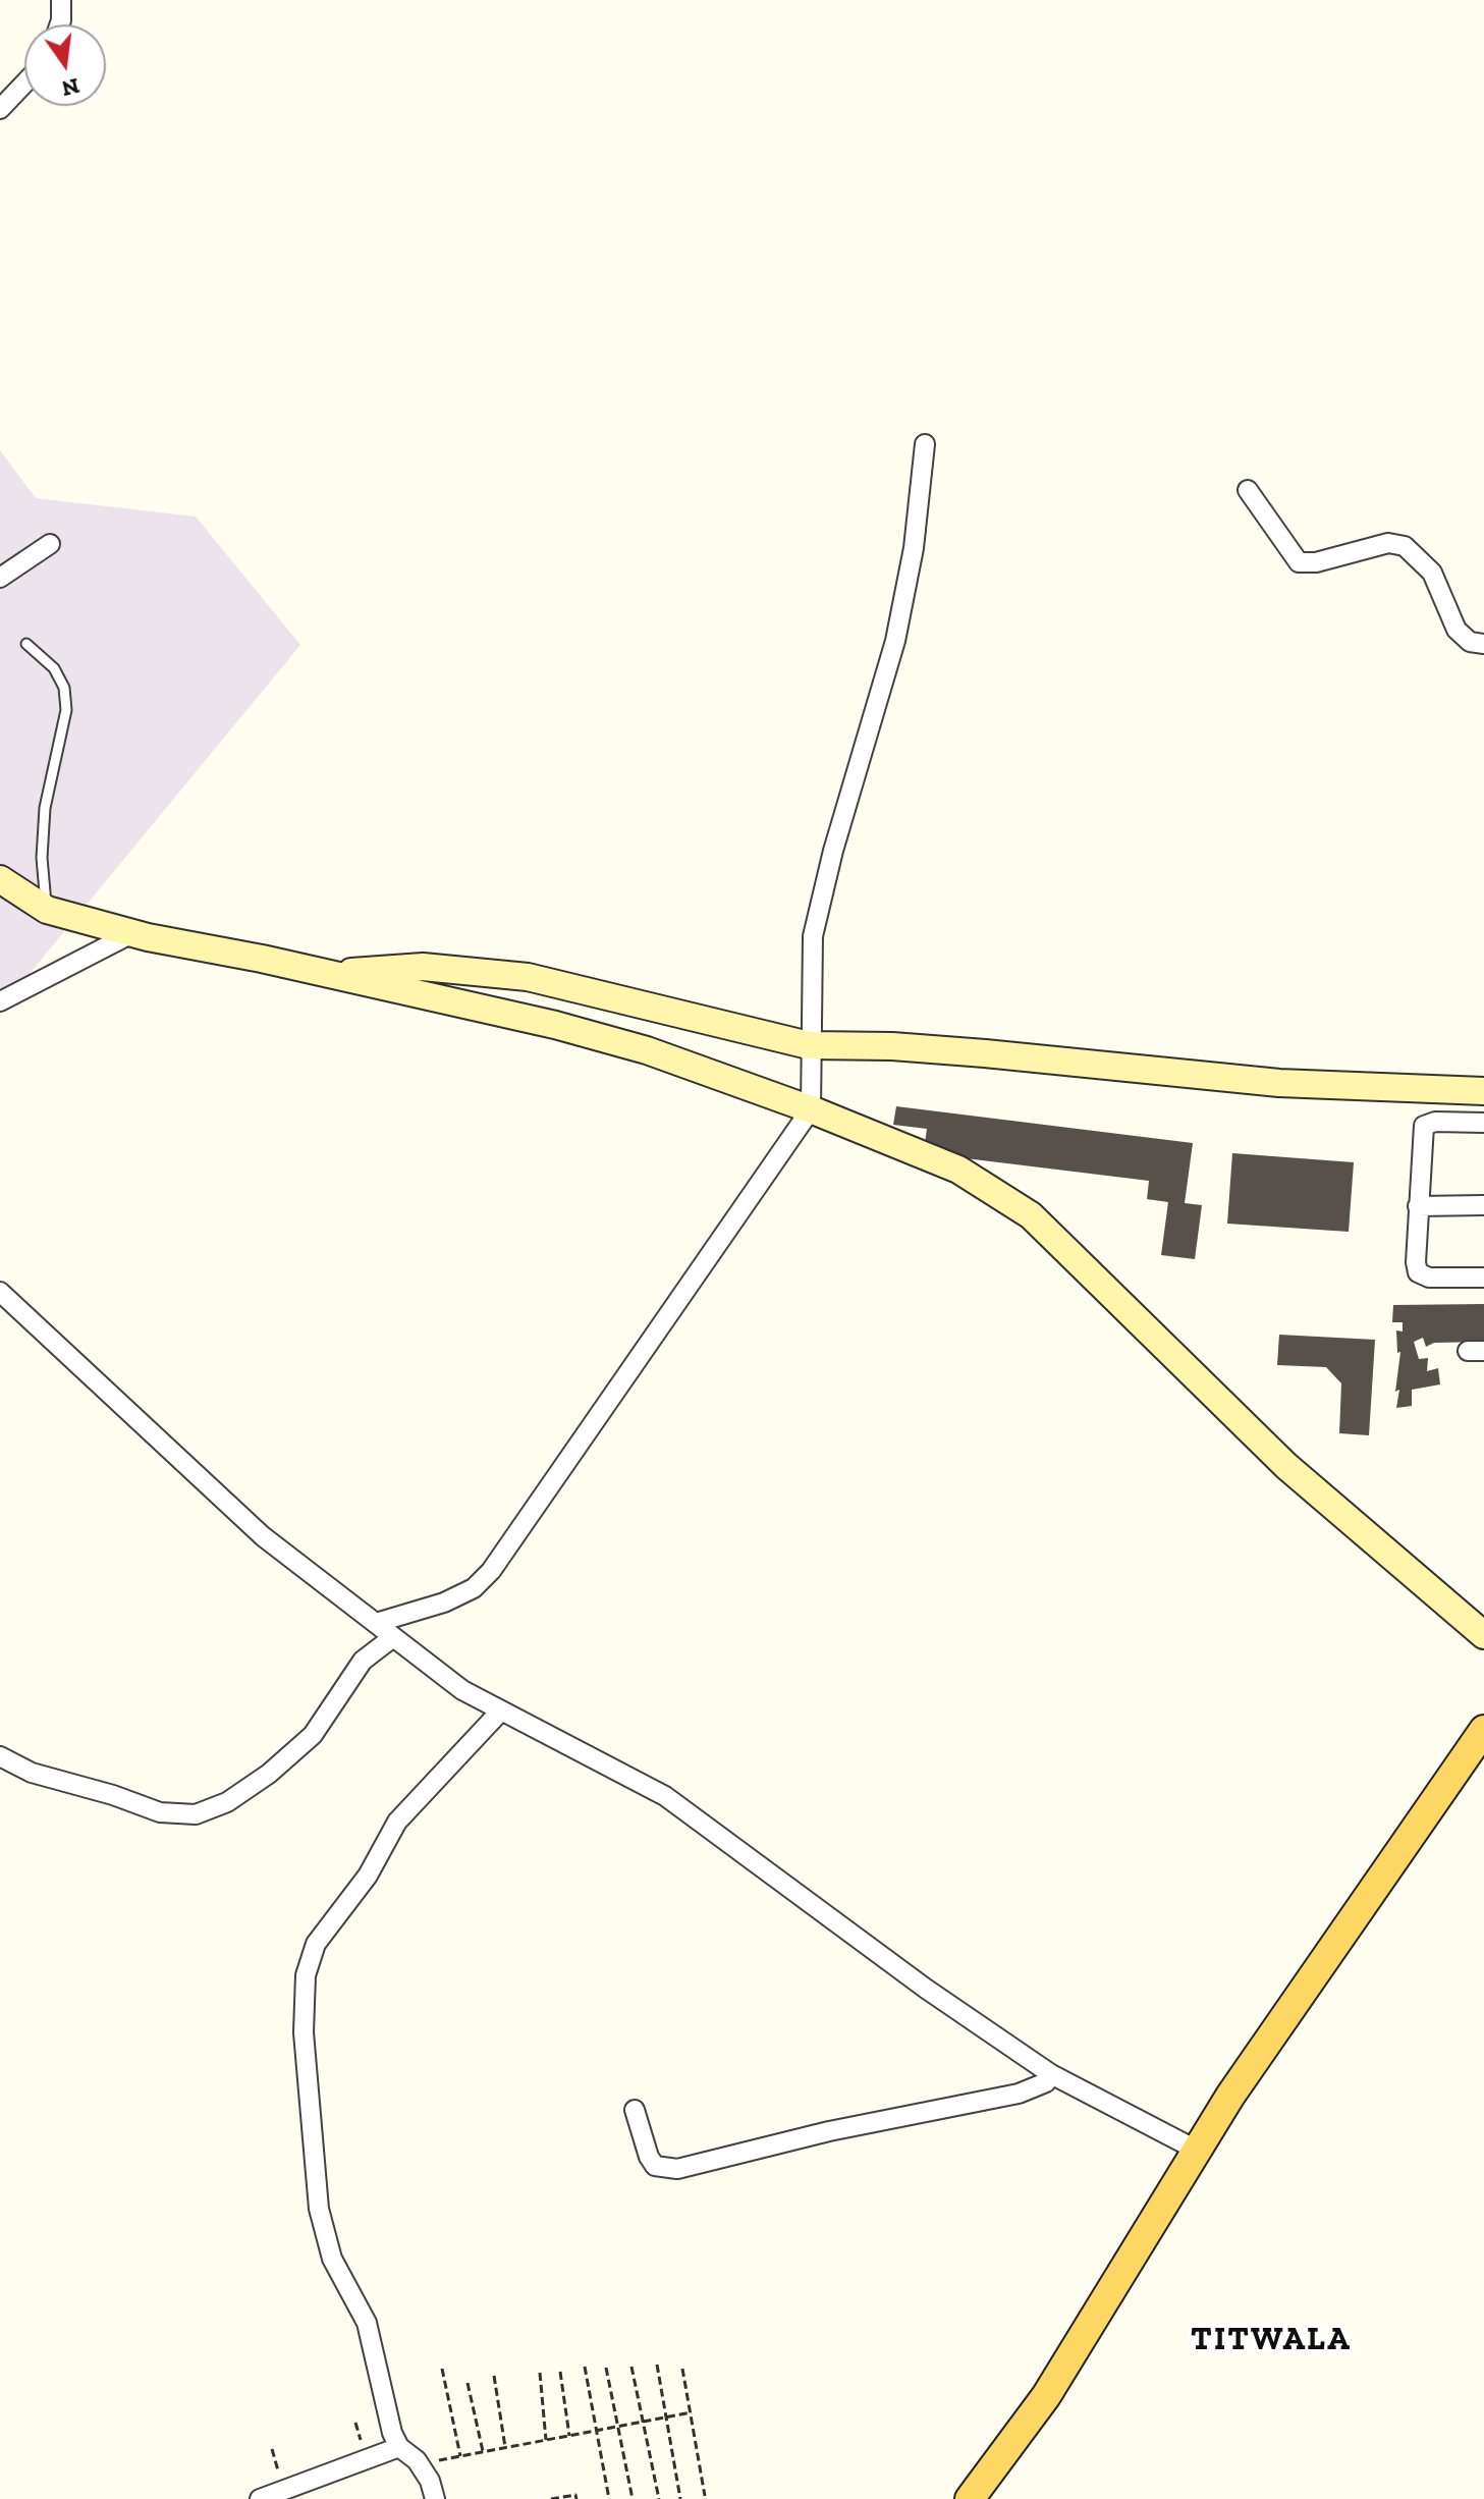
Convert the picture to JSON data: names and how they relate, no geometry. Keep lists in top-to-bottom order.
{
  "districts": ["TITWALA"],
  "north": "bottom"
}
